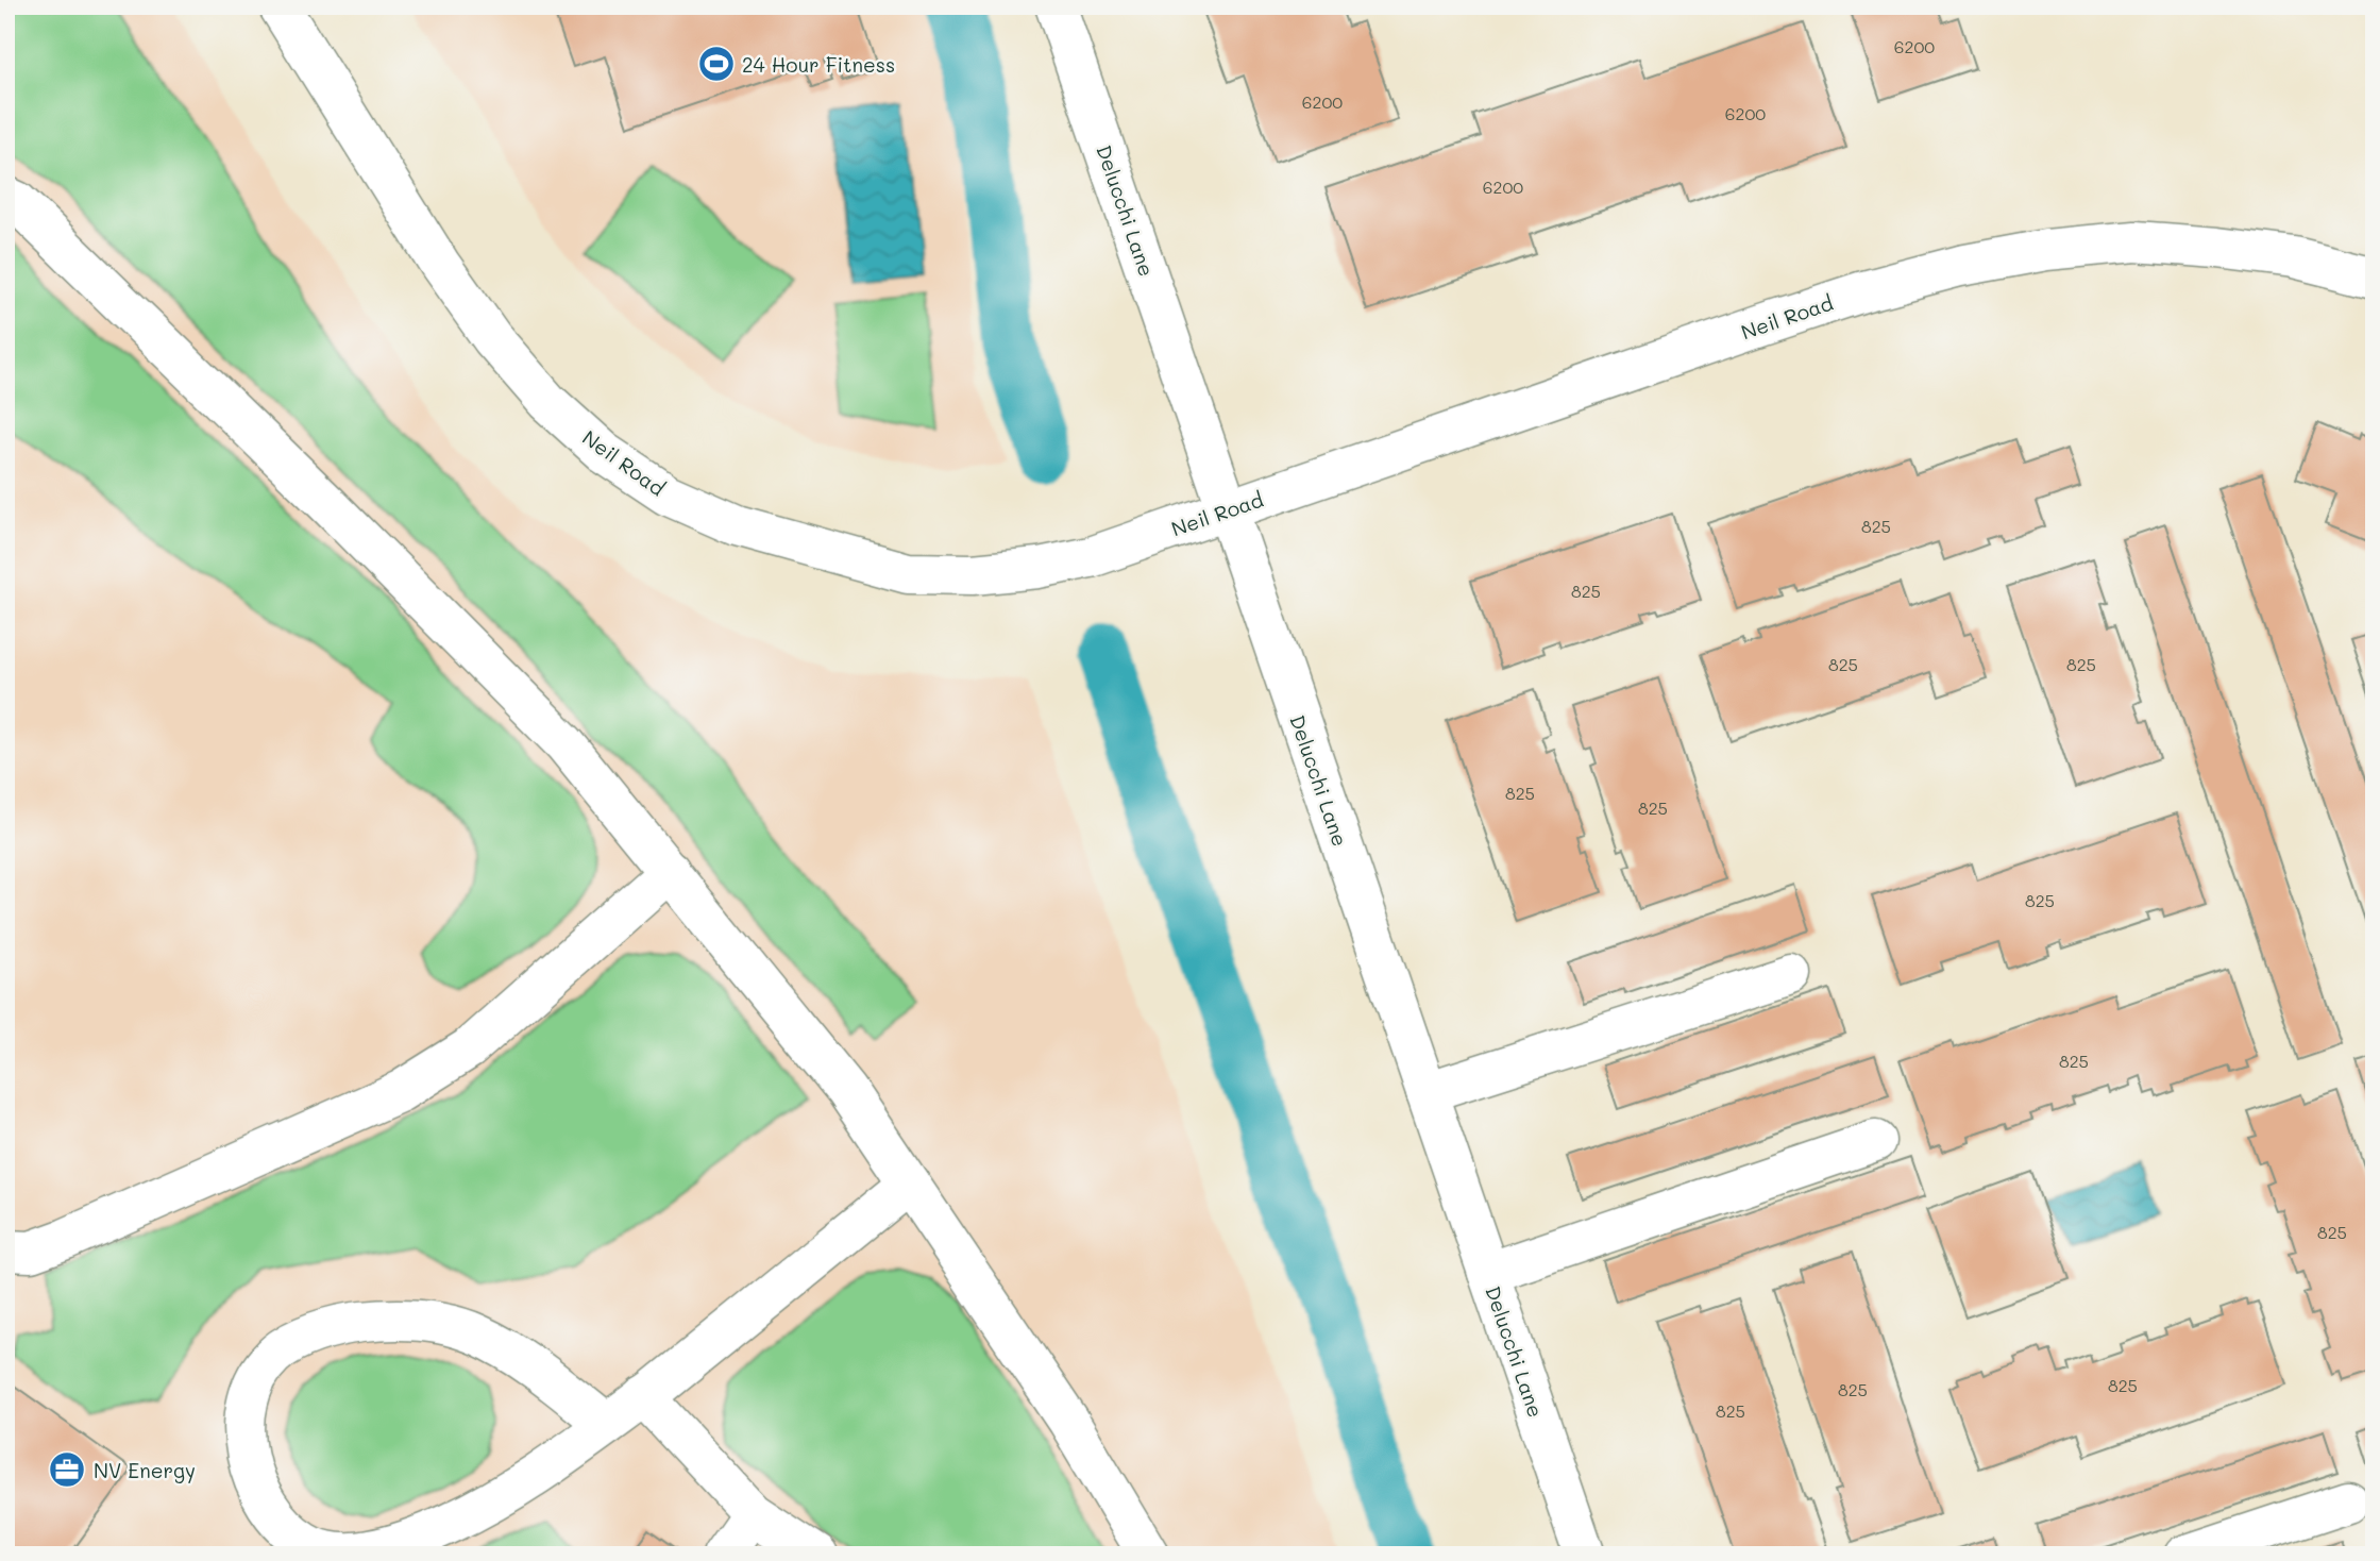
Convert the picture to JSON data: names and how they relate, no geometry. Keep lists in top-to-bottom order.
{
  "streets": {
    "street": ["Delucchi Lane", "Neil Road"]
  },
  "crossings": [
    ["Delucchi Lane", "Neil Road"]
  ],
  "places": {
    "sports": ["24 Hour Fitness"],
    "office": ["NV Energy"]
  },
  "house_numbers": [
    "6200",
    "6200",
    "6200",
    "6200",
    "825",
    "825",
    "825",
    "825",
    "825",
    "825",
    "825",
    "825",
    "825",
    "825",
    "825",
    "825"
  ]
}
